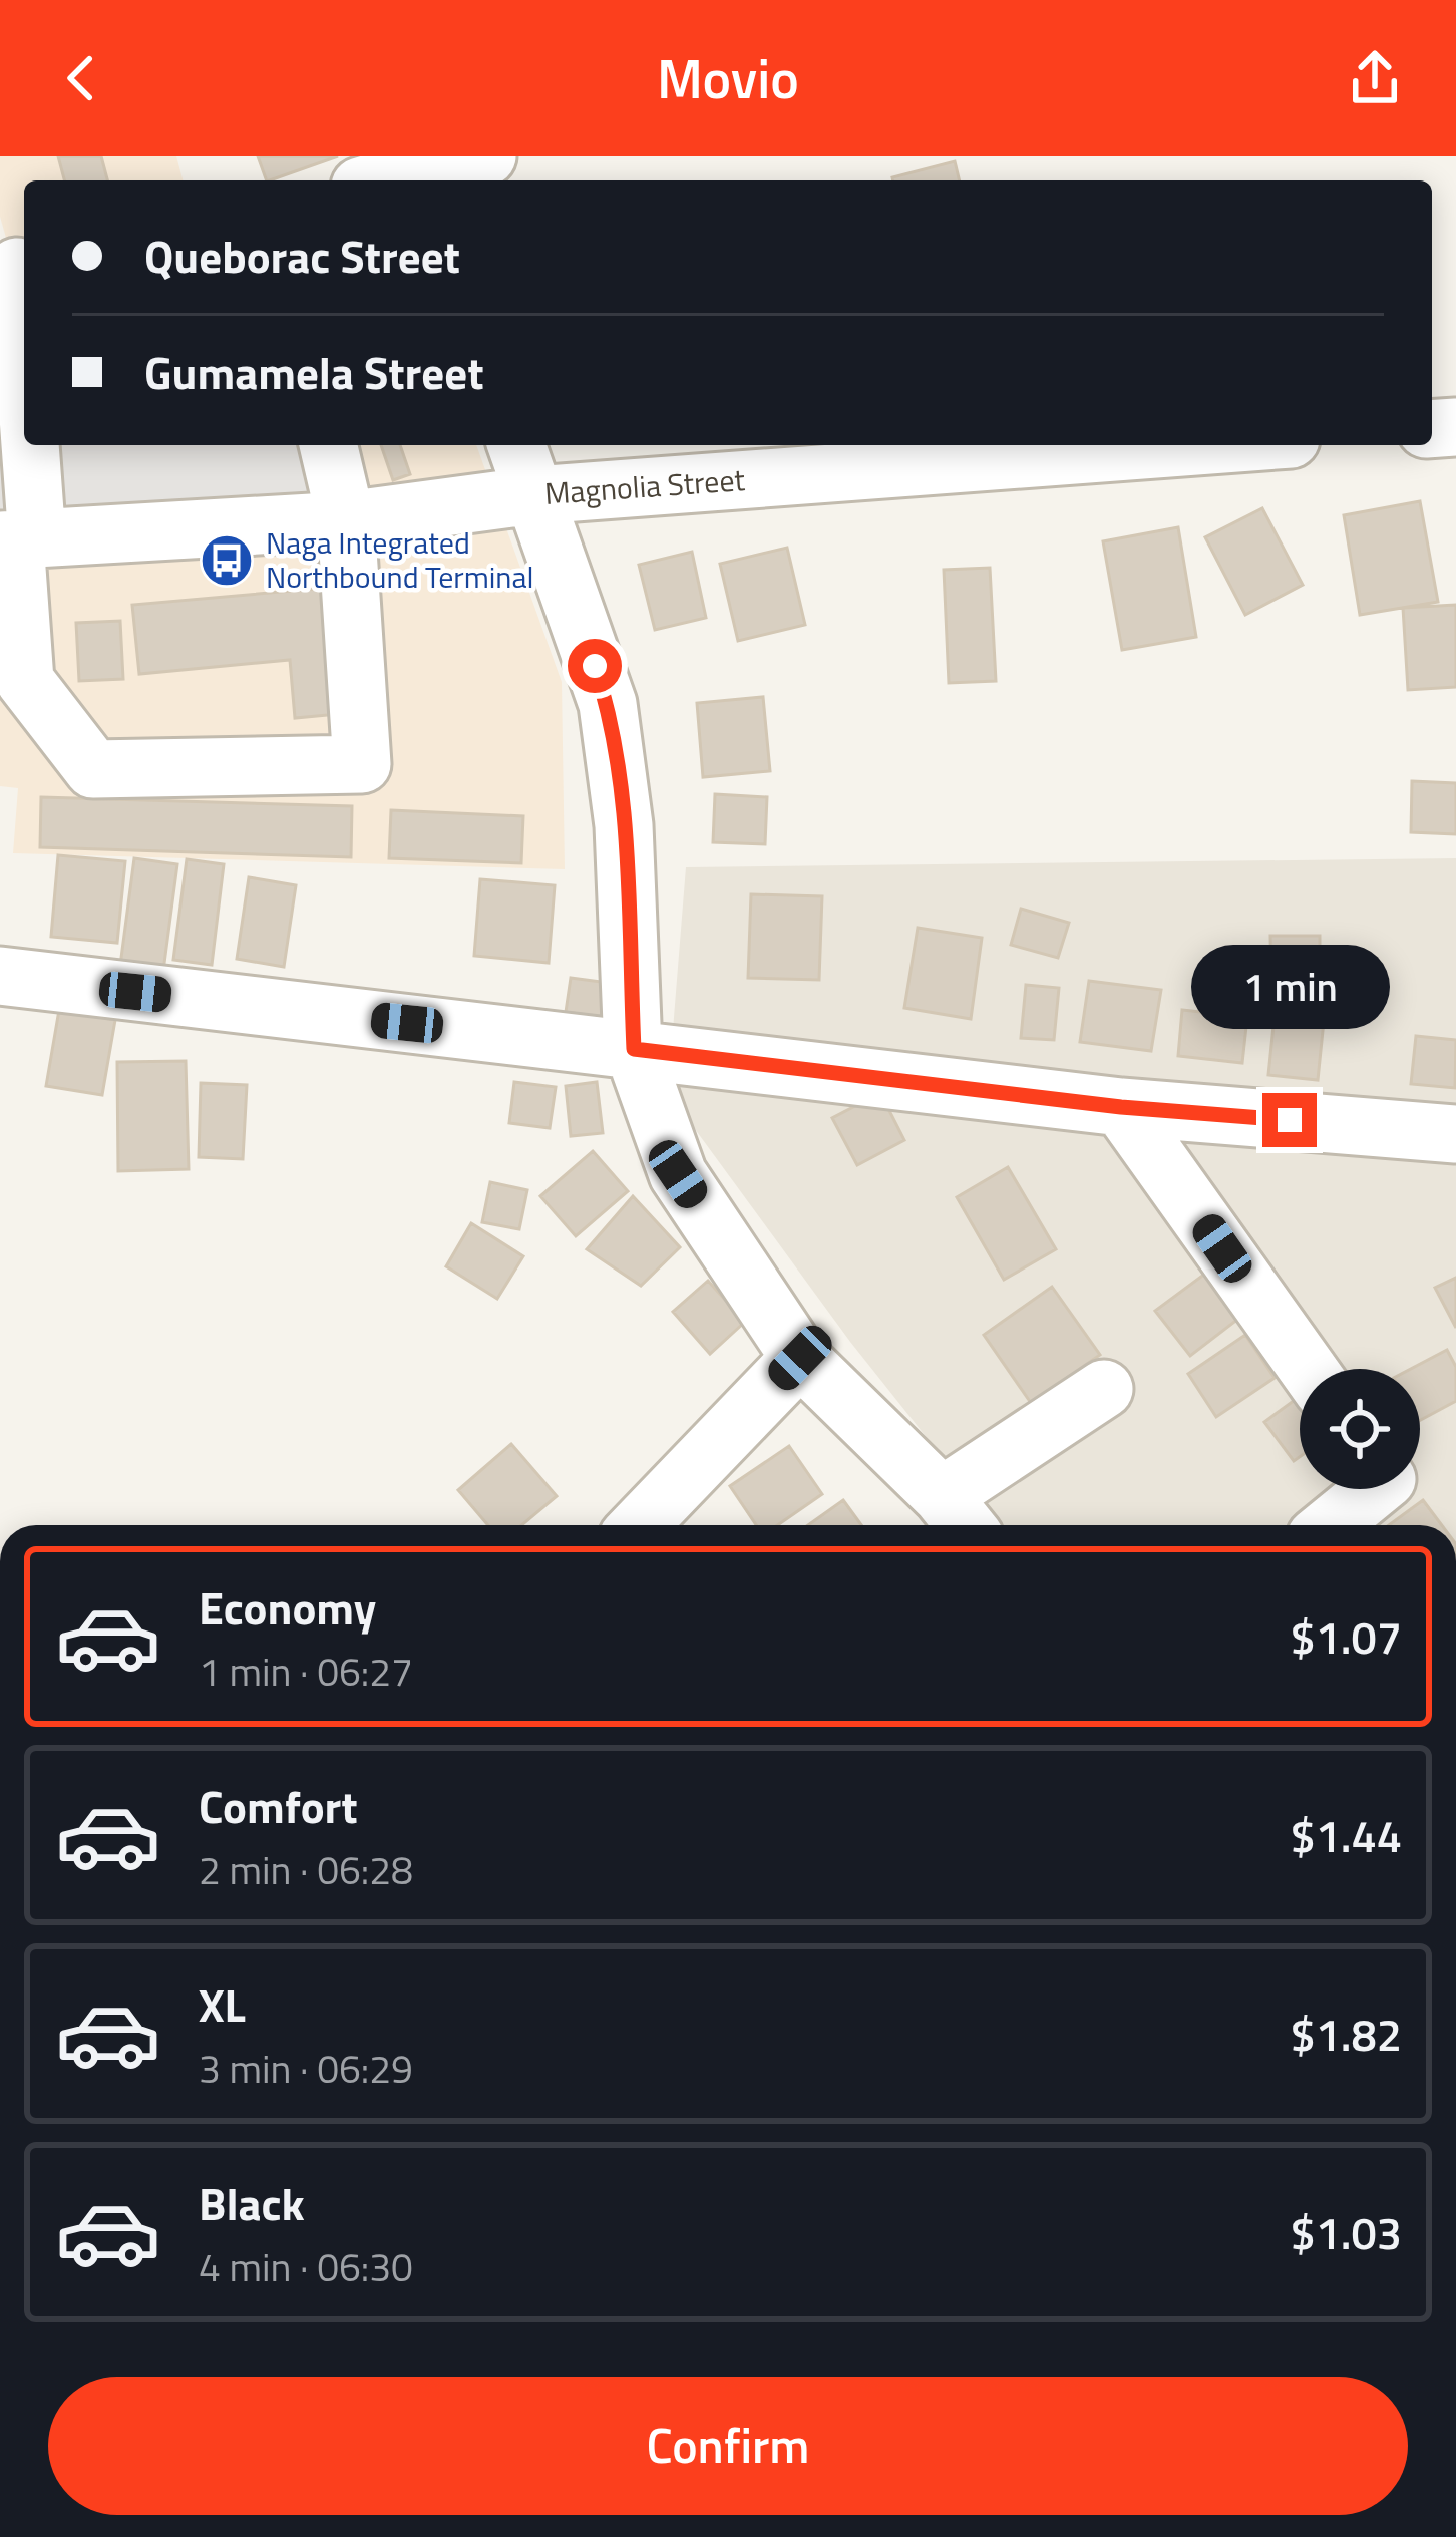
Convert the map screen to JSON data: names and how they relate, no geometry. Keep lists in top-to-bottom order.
{
  "streets": {
    "street": ["Magnolia Street"]
  },
  "places": {
    "bus stop": ["Naga Integrated Northbound Terminal"]
  },
  "page": {
    "header": "Movio",
    "banner": ["Queborac Street", "Gumamela Street"],
    "bubble": "1 min",
    "list": [
      {
        "name": "Economy",
        "note": "1 min · 06:27",
        "value": "$1.07"
      },
      {
        "name": "Comfort",
        "note": "2 min · 06:28",
        "value": "$1.44"
      },
      {
        "name": "XL",
        "note": "3 min · 06:29",
        "value": "$1.82"
      },
      {
        "name": "Black",
        "note": "4 min · 06:30",
        "value": "$1.03"
      }
    ],
    "buttons": "Confirm"
  }
}
